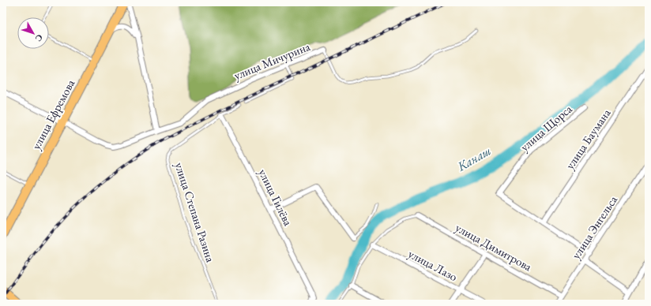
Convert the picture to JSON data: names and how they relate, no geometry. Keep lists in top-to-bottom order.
{
  "streets": {
    "main road": ["улица Ефремова"],
    "street": [
      "улица Мичурина",
      "улица Щорса",
      "улица Баумана",
      "улица Гилёва",
      "улица Энгельса",
      "улица Димитрова",
      "улица Лазо"
    ],
    "lane": ["улица Степана Разина"]
  },
  "crossings": [
    ["улица Мичурина", "улица Ефремова"],
    ["улица Щорса", "улица Баумана"],
    ["улица Гилёва", "улица Степана Разина"],
    ["улица Энгельса", "улица Димитрова"]
  ],
  "water": ["Канаш"],
  "north": "bottom right"
}
